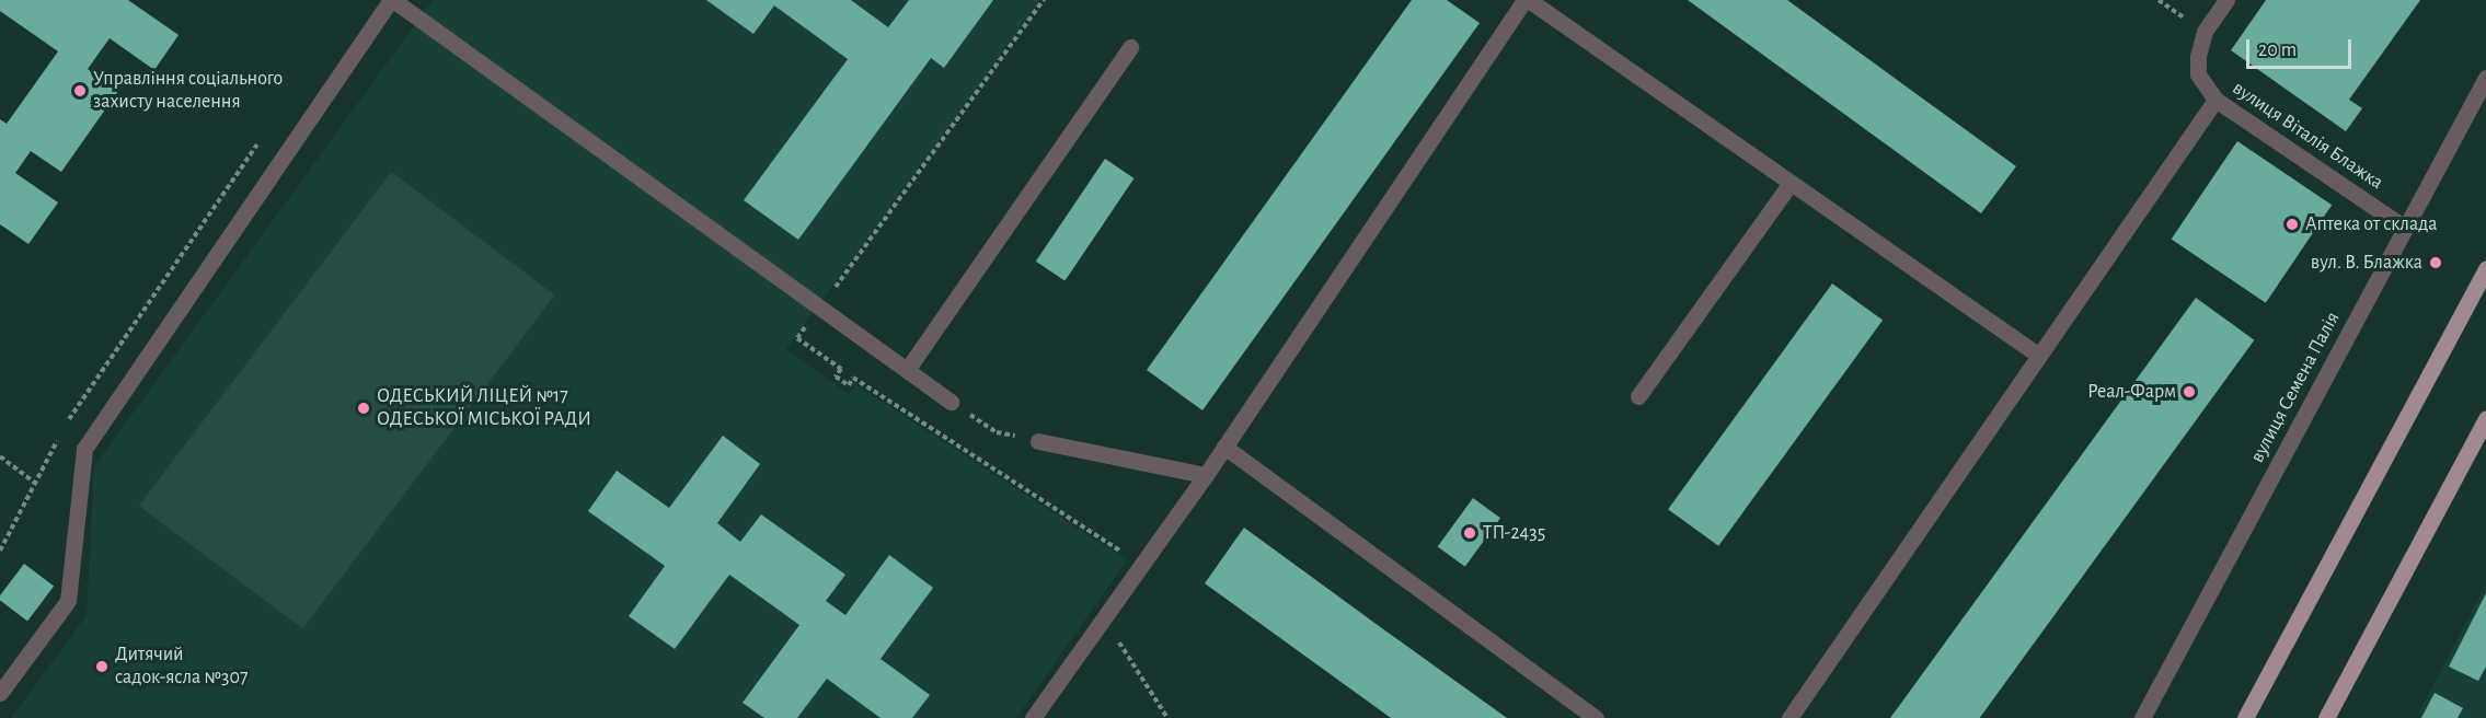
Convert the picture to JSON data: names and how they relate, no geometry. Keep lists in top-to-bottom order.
{
  "streets": {
    "street": ["вулиця Віталія Блажка", "вулиця Семена Палія"]
  },
  "crossings": [
    ["вулиця Віталія Блажка", "вулиця Семена Палія"]
  ],
  "places": [
    "Управління соціального захисту населення",
    "Аптека от склада",
    "вул. В. Блажка",
    "Реал-Фарм",
    "ОДЕСЬКИЙ ЛІЦЕЙ №17 ОДЕСЬКОЇ МІСЬКОЇ РАДИ",
    "ТП-2435",
    "Дитячий садок-ясла №307"
  ],
  "scale_bar": "20 m"
}
